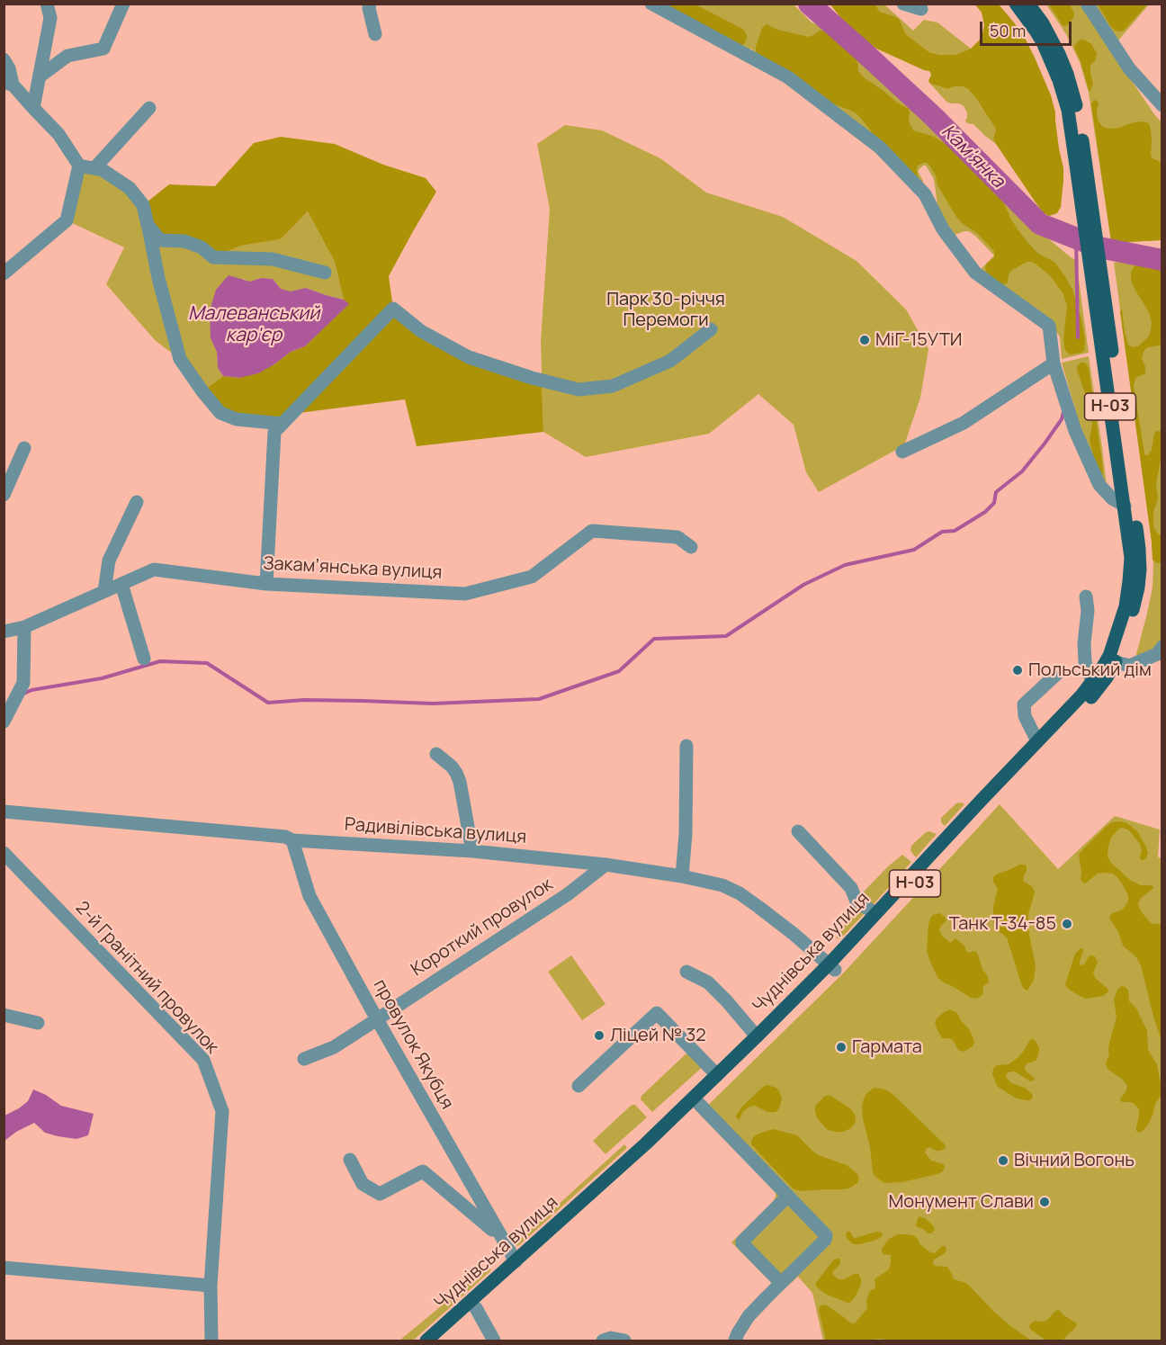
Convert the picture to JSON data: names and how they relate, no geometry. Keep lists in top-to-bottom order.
{
  "streets": {
    "main road": ["Н-03", "Чуднівська вулиця"],
    "street": [
      "Закамʼянська вулиця",
      "Радивілівська вулиця",
      "Короткий провулок",
      "2-й Гранітний провулок",
      "провулок Якубця"
    ]
  },
  "crossings": [
    ["Н-03", "Чуднівська вулиця"],
    ["Радивілівська вулиця", "Короткий провулок"],
    ["Радивілівська вулиця", "Чуднівська вулиця"],
    ["Радивілівська вулиця", "провулок Якубця"],
    ["Короткий провулок", "провулок Якубця"],
    ["Чуднівська вулиця", "провулок Якубця"]
  ],
  "water": ["Кам'янка", "Малеванський кар'єр"],
  "parks": ["Парк 30-річчя Перемоги"],
  "places": [
    "МіГ-15УТИ",
    "Польський дім",
    "Танк Т-34-85",
    "Ліцей № 32",
    "Гармата",
    "Вічний Вогонь",
    "Монумент Слави"
  ],
  "scale_bar": "50 m"
}
